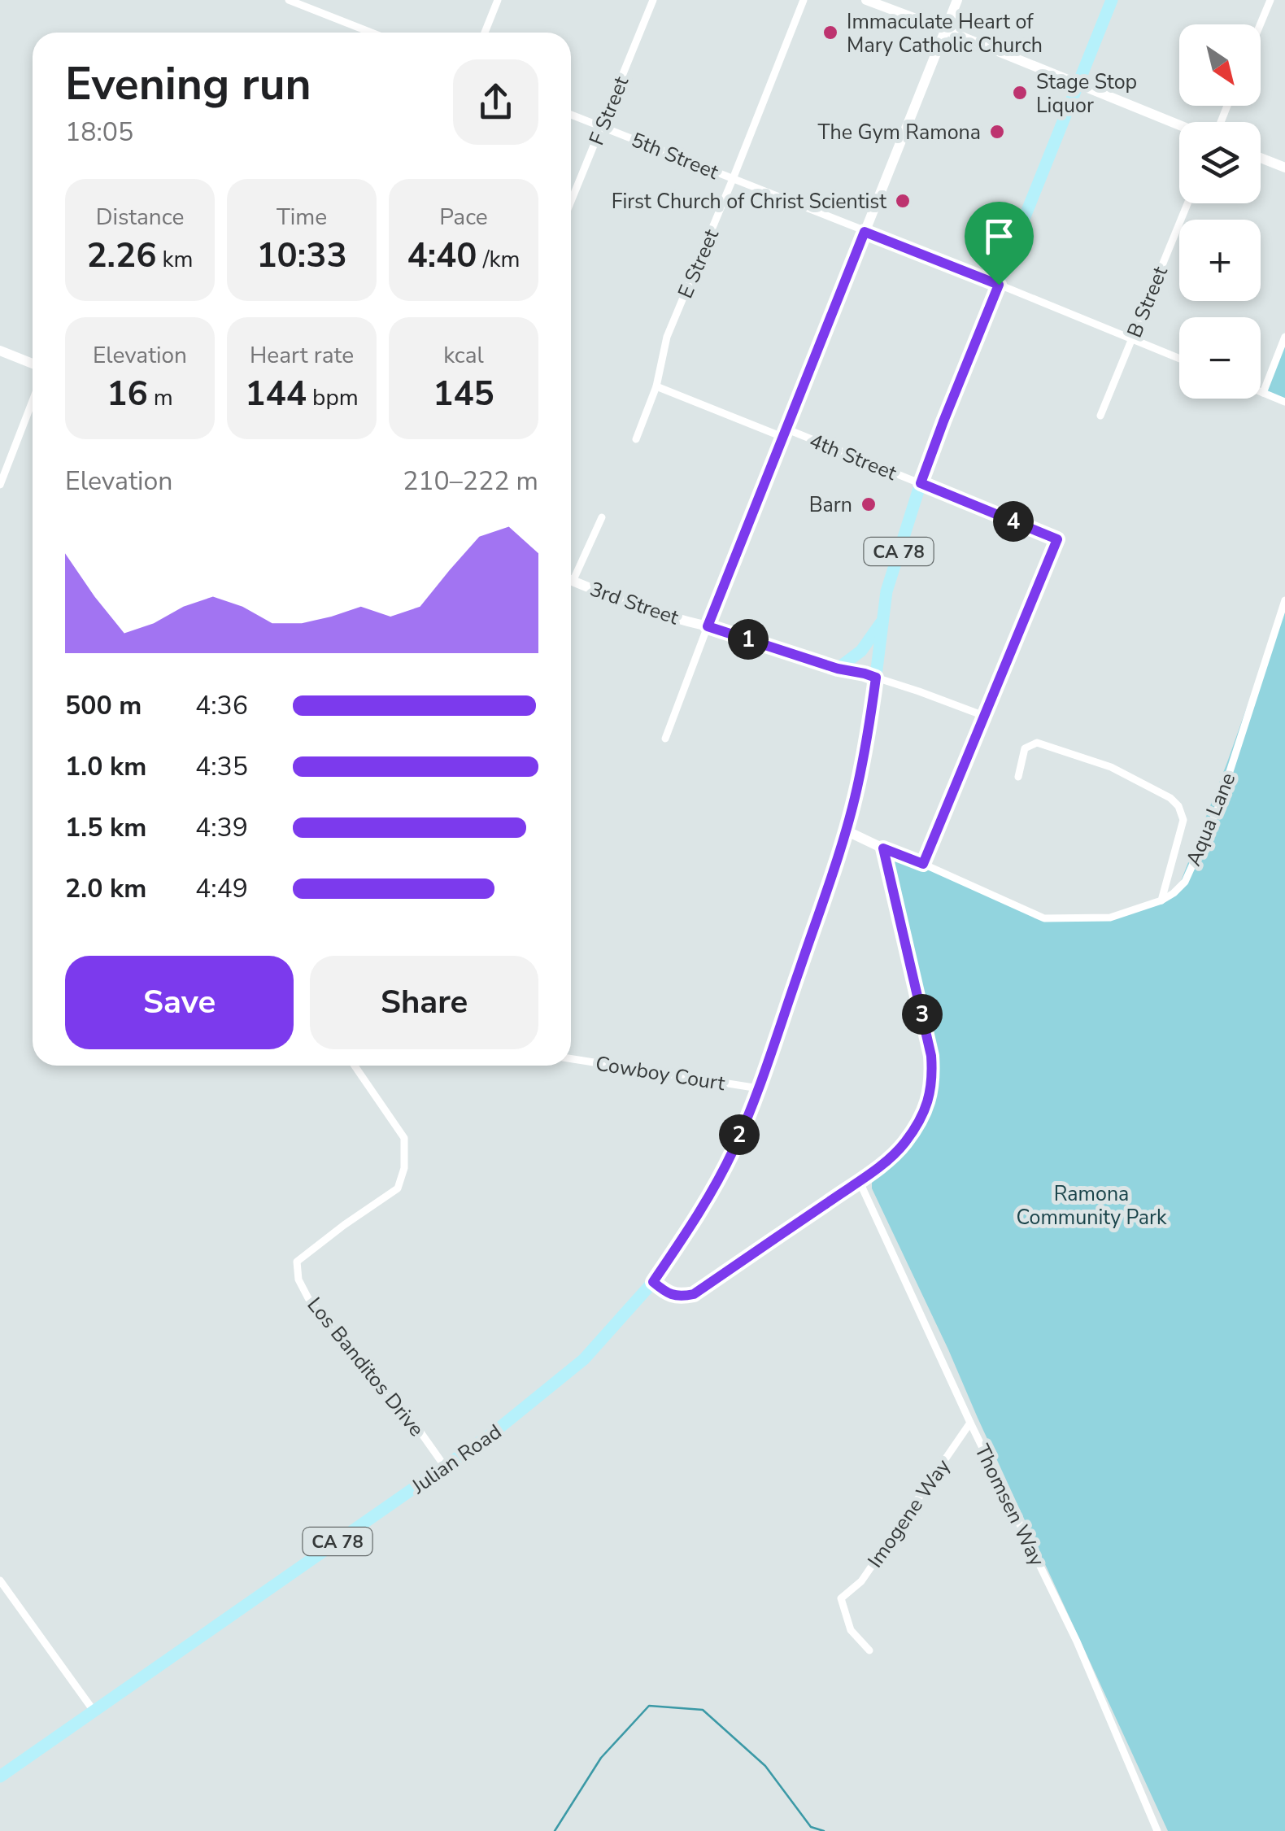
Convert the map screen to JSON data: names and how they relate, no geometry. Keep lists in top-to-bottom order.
{
  "streets": {
    "main road": ["CA 78", "Julian Road"],
    "street": [
      "F Street",
      "5th Street",
      "E Street",
      "B Street",
      "4th Street",
      "3rd Street",
      "Aqua Lane",
      "Cowboy Court",
      "Los Banditos Drive",
      "Thomsen Way",
      "Imogene Way"
    ]
  },
  "crossings": [
    ["F Street", "5th Street"],
    ["5th Street", "E Street"],
    ["5th Street", "B Street"],
    ["5th Street", "CA 78"],
    ["E Street", "4th Street"],
    ["4th Street", "CA 78"],
    ["4th Street", "3rd Street"],
    ["CA 78", "3rd Street"],
    ["CA 78", "Julian Road"],
    ["Cowboy Court", "Julian Road"],
    ["Los Banditos Drive", "Julian Road"],
    ["Thomsen Way", "Imogene Way"]
  ],
  "parks": ["Ramona Community Park"],
  "places": [
    "Immaculate Heart of Mary Catholic Church",
    "Stage Stop Liquor",
    "The Gym Ramona",
    "First Church of Christ Scientist",
    "Barn"
  ],
  "north": "bottom right",
  "page": {
    "map_buttons": ["+", "−"],
    "heading": ["Evening run", "18:05"],
    "stats": [
      ["Distance", "2.26 km"],
      ["Time", "10:33"],
      ["Pace", "4:40 /km"],
      ["Elevation", "16 m"],
      ["Heart rate", "144 bpm"],
      ["kcal", "145"]
    ],
    "chart": ["Elevation", "210–222 m"],
    "pins": [
      "4",
      "1",
      "3",
      "2"
    ],
    "list": [
      {
        "name": "500 m",
        "note": "4:36"
      },
      {
        "name": "1.0 km",
        "note": "4:35"
      },
      {
        "name": "1.5 km",
        "note": "4:39"
      },
      {
        "name": "2.0 km",
        "note": "4:49"
      }
    ],
    "buttons": ["Save", "Share"]
  }
}
